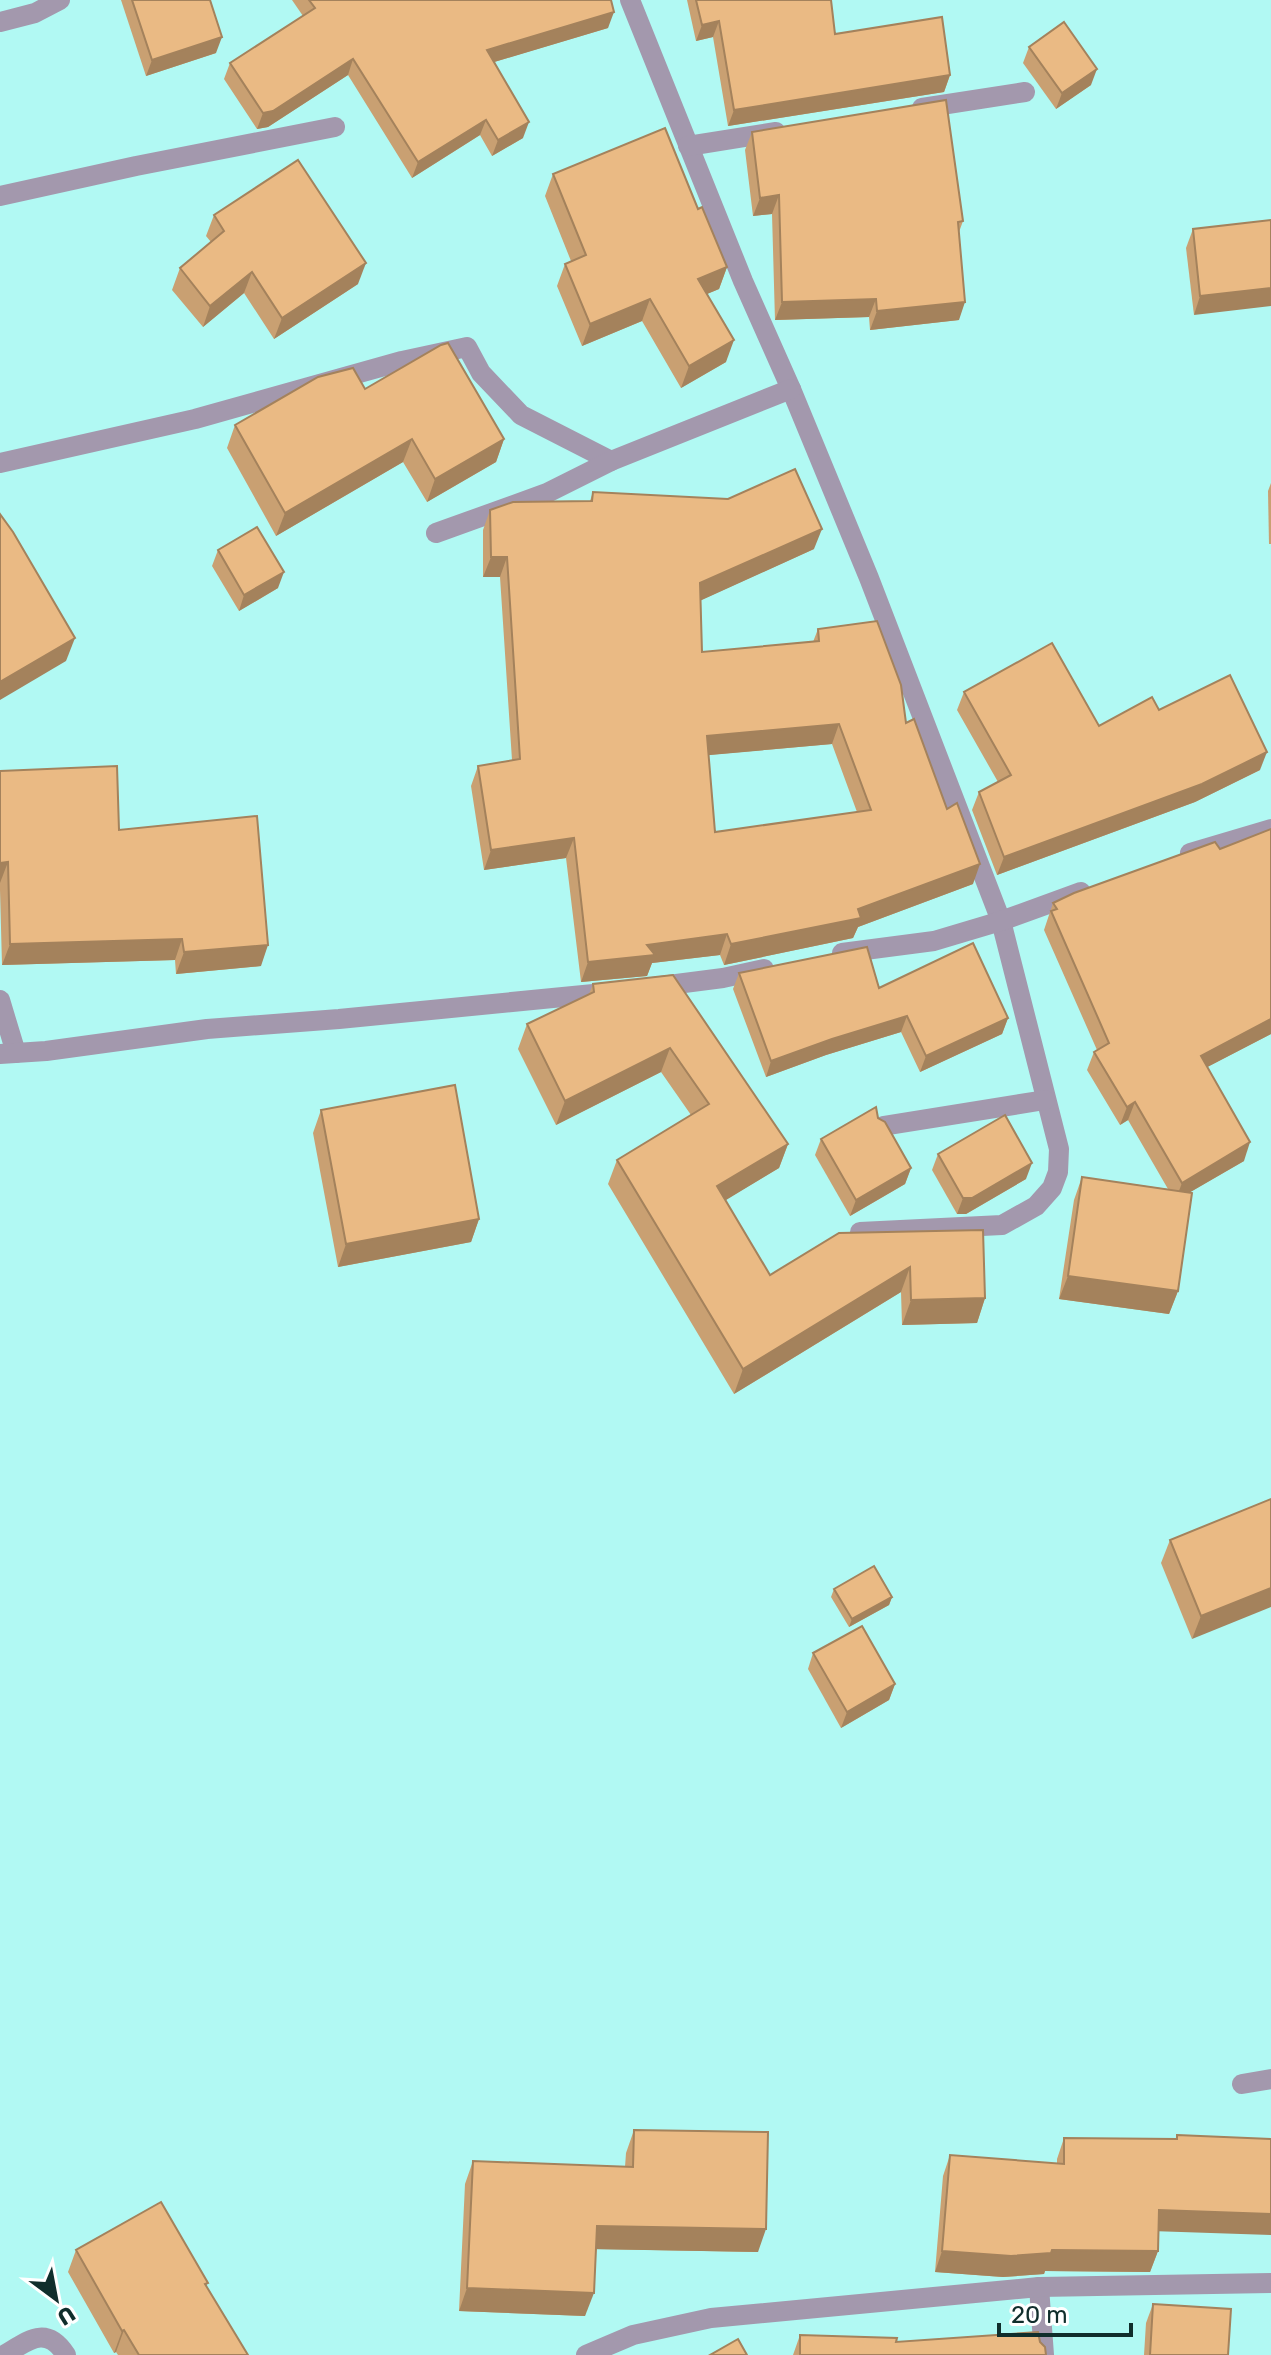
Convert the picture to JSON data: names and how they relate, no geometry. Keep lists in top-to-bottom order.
{
  "scale_bar": "20 m",
  "north": "bottom right"
}
